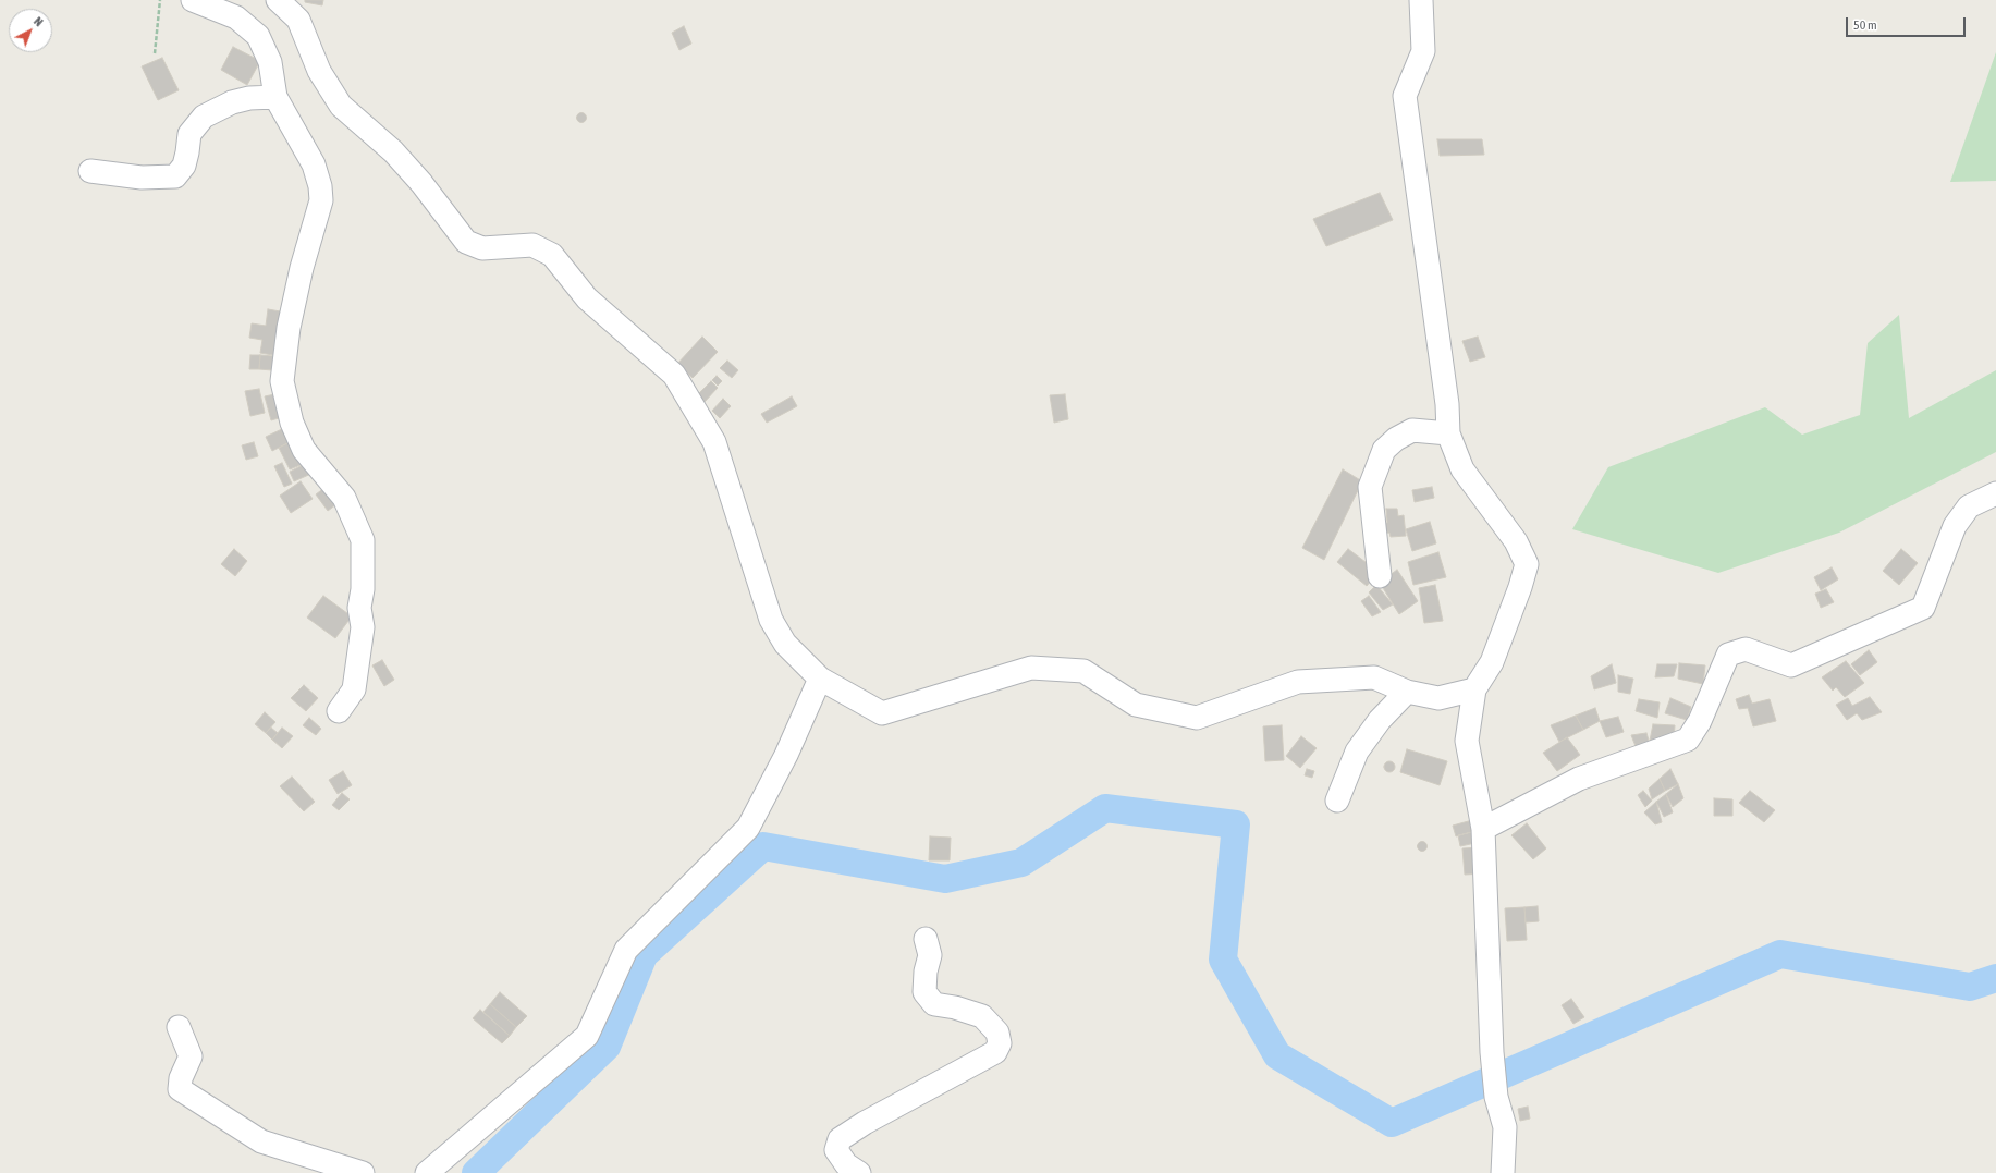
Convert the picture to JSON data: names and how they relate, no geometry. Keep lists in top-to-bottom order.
{
  "scale_bar": "50 m",
  "north": "top right"
}
